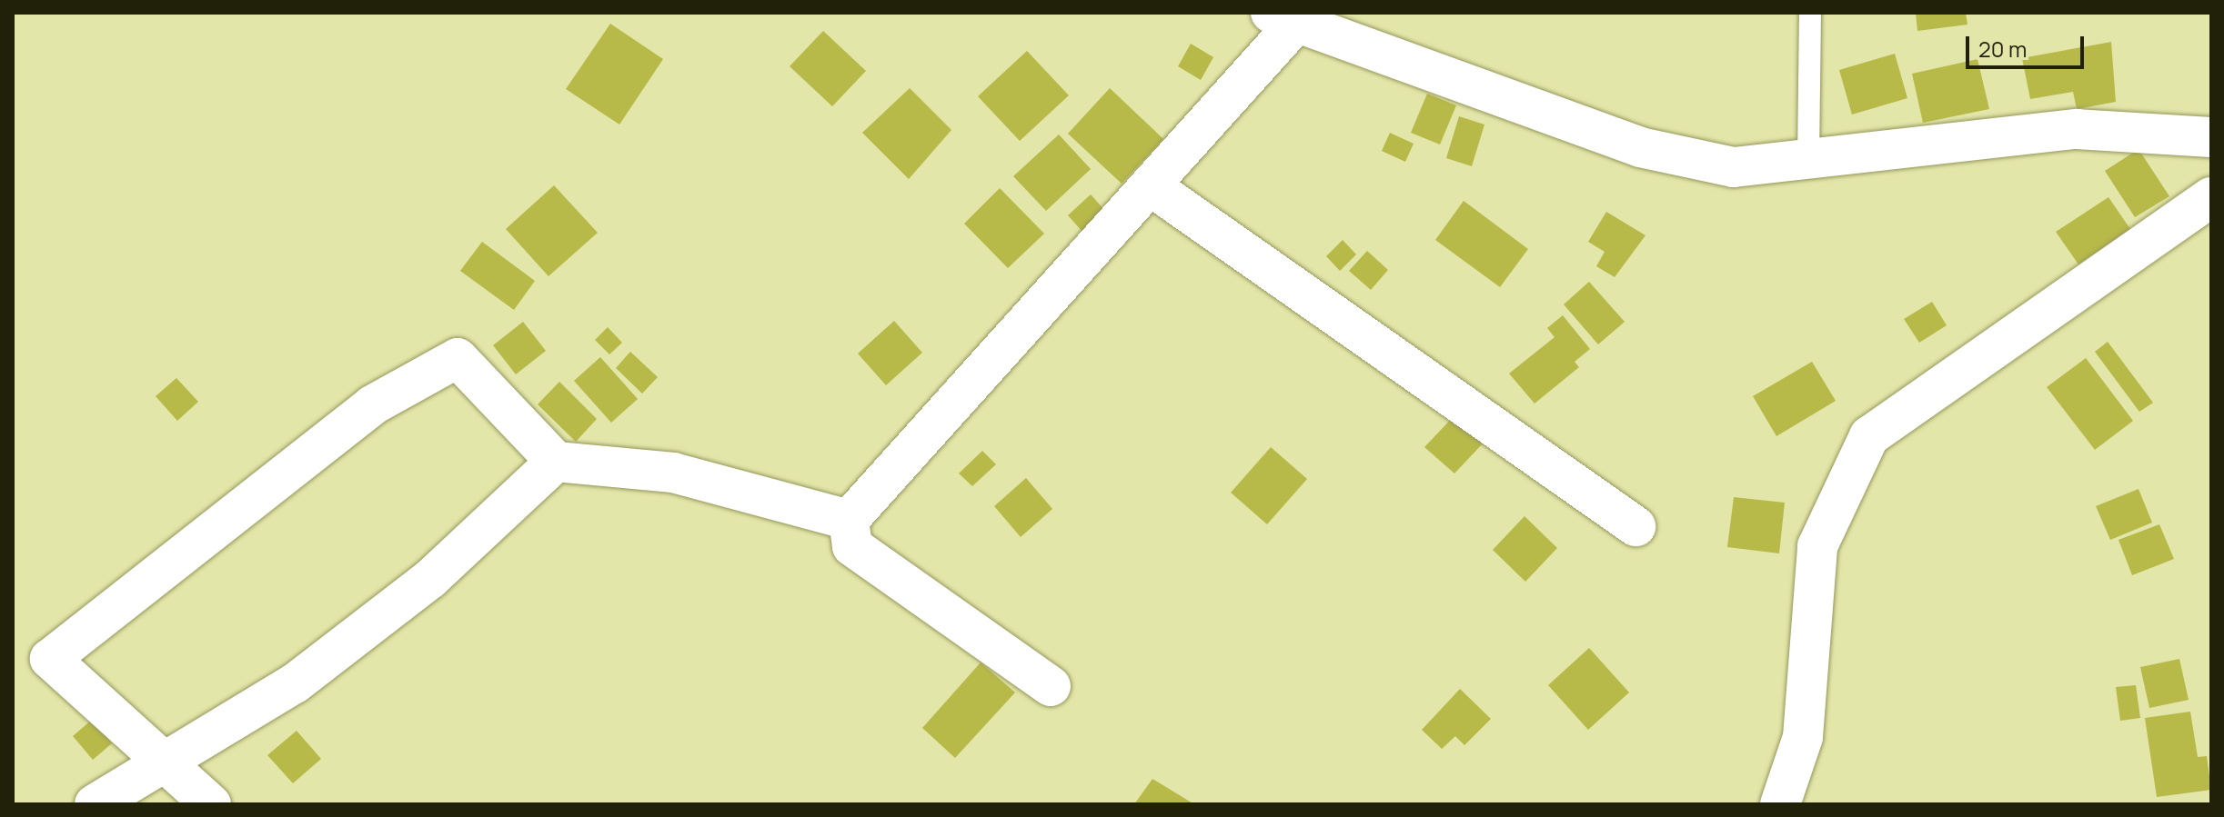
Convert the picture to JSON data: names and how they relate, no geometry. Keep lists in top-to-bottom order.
{
  "scale_bar": "20 m"
}
